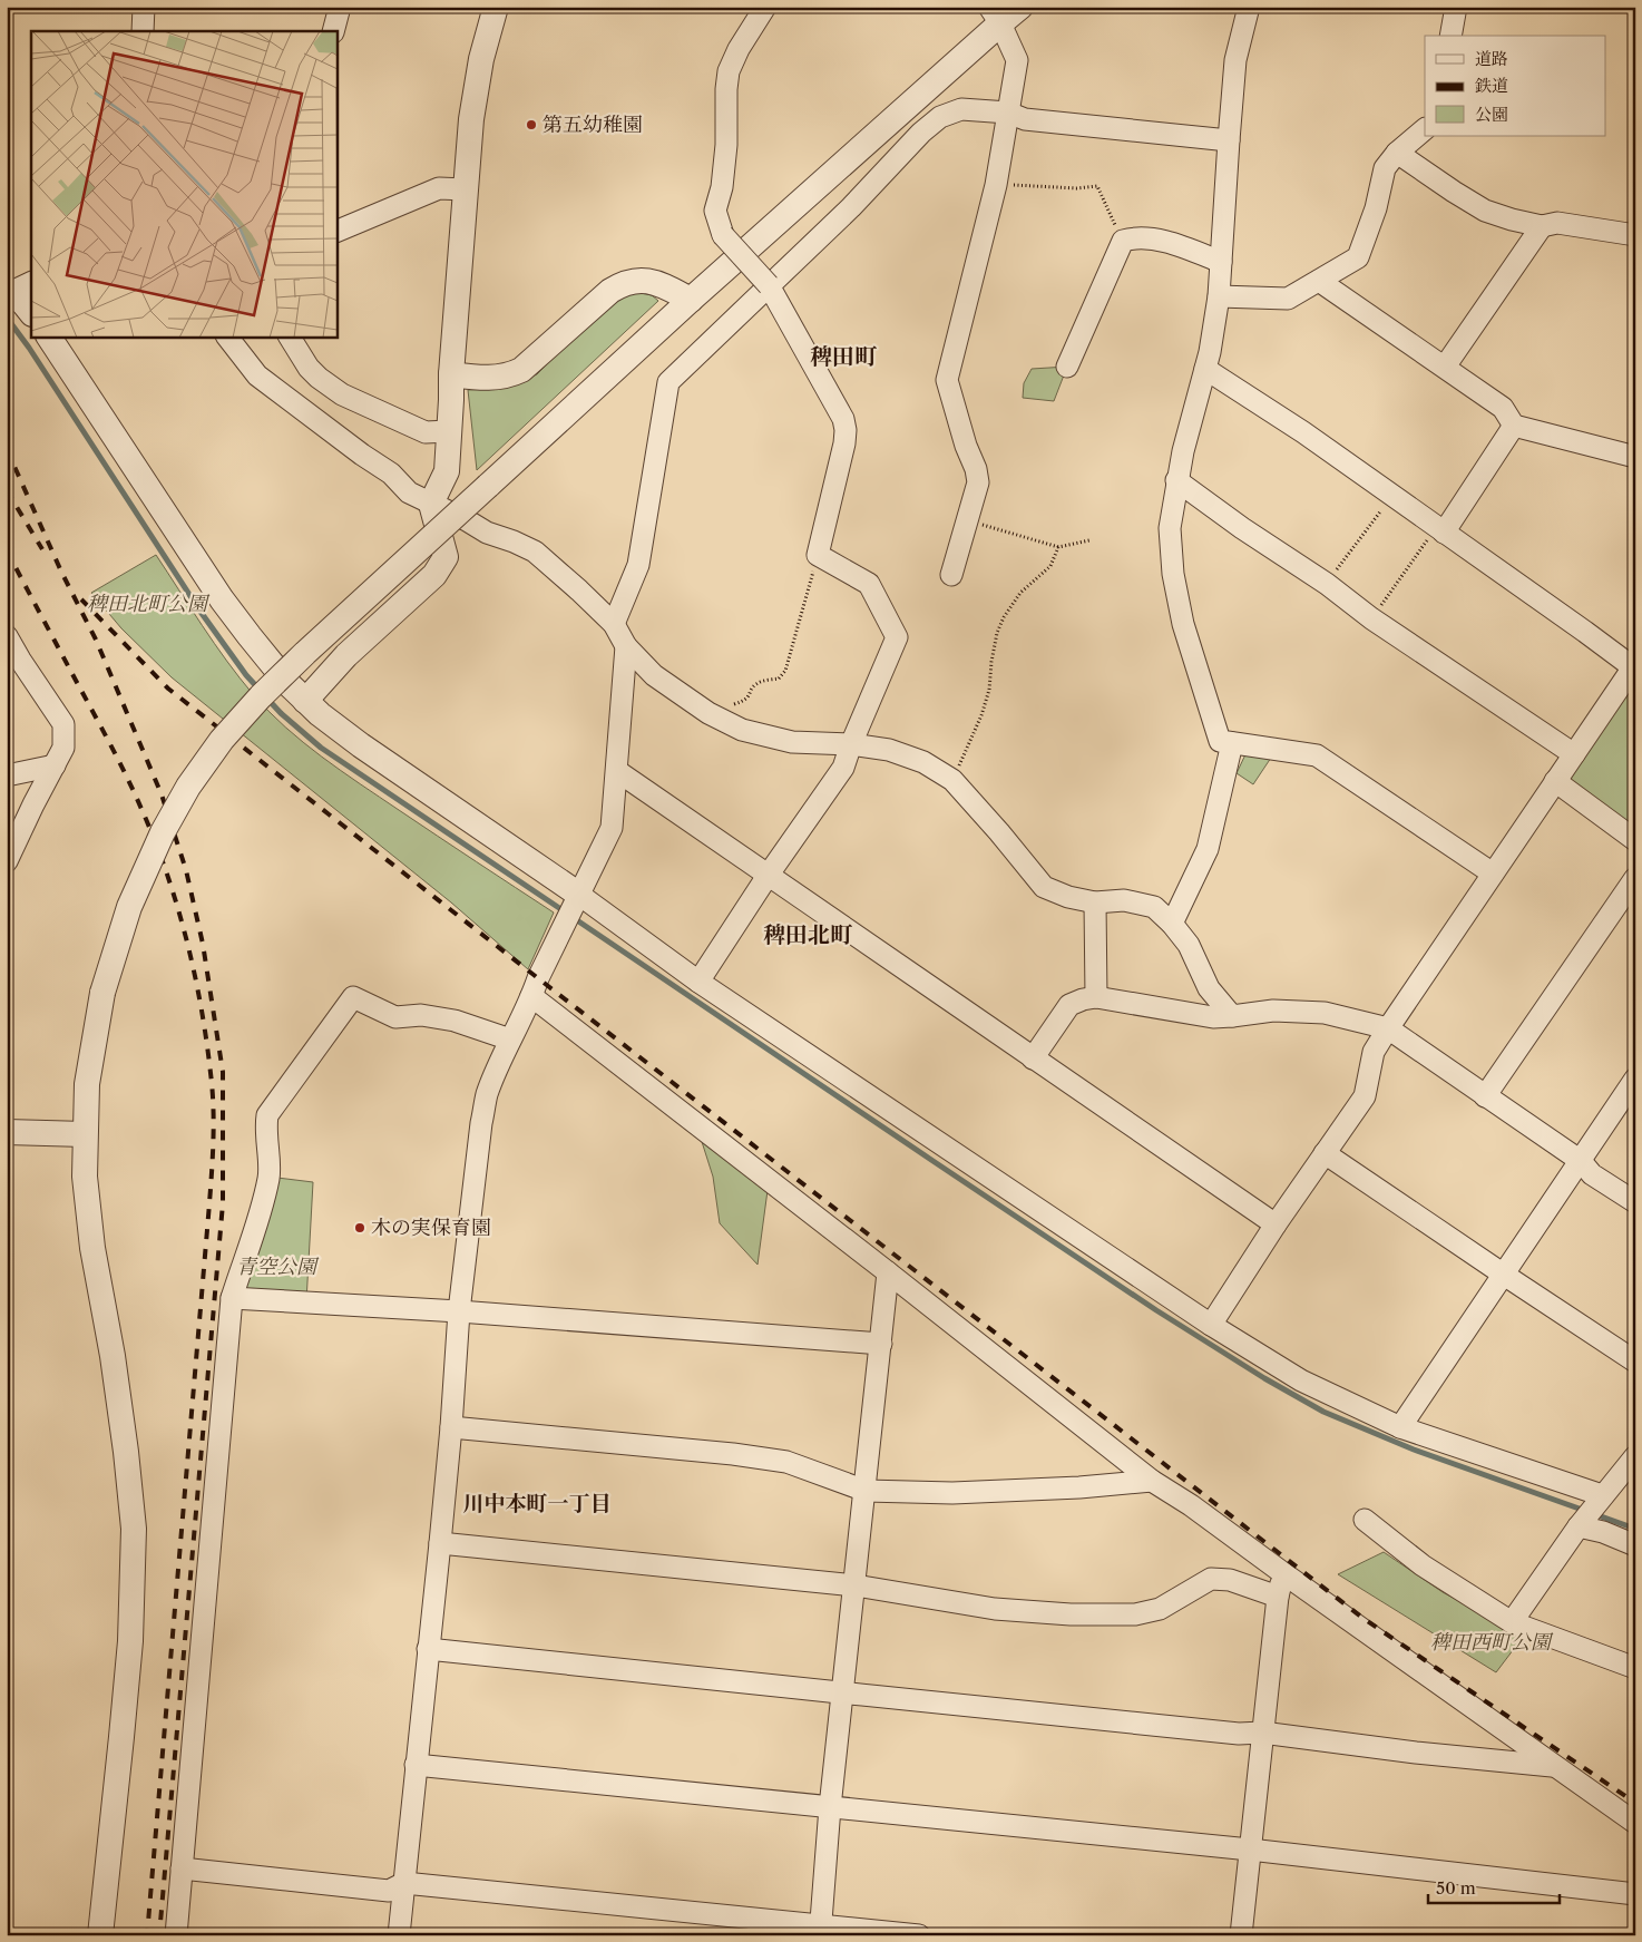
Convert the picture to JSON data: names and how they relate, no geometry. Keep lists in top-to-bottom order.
{
  "districts": ["稗田町", "稗田北町", "川中本町一丁目"],
  "parks": ["稗田北町公園", "青空公園", "稗田西町公園"],
  "places": ["第五幼稚園", "木の実保育園"],
  "legend": ["道路", "鉄道", "公園"],
  "scale_bar": "50 m"
}
